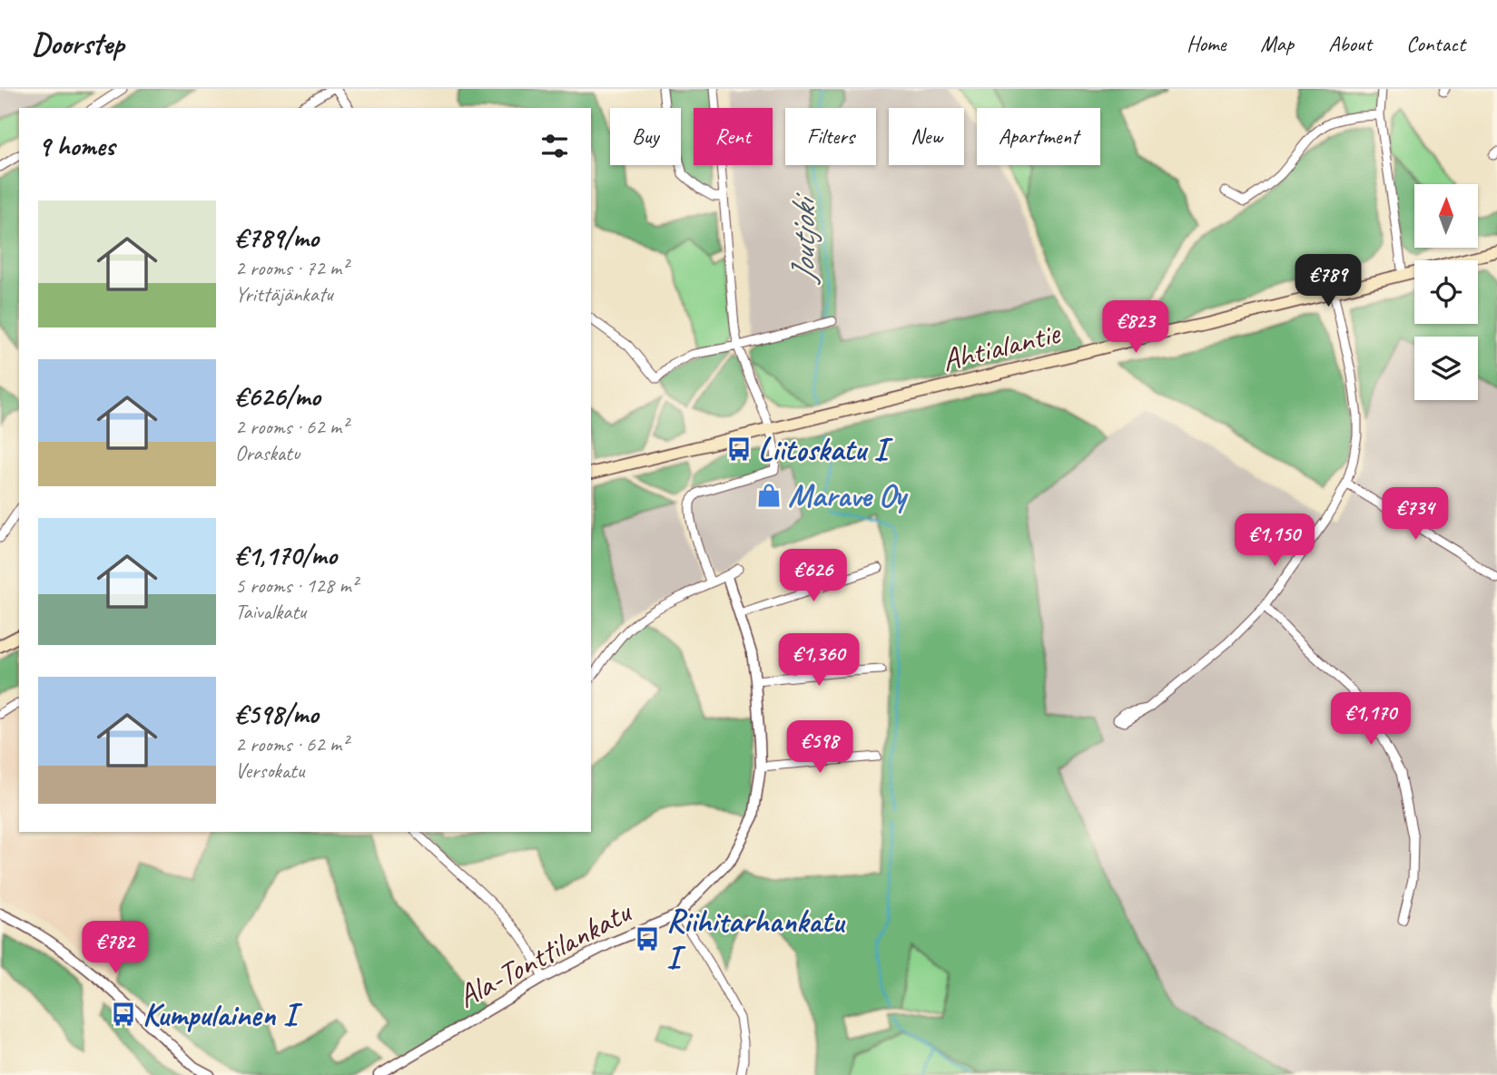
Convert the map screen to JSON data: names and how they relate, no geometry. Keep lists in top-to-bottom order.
{
  "streets": {
    "main road": ["Ahtialantie"],
    "street": ["Ala-Tonttilankatu"]
  },
  "water": ["Joutjoki"],
  "places": {
    "bus stop": ["Liitoskatu I", "Riihitarhankatu I", "Kumpulainen I"],
    "shop": ["Marave Oy"]
  },
  "north": "top",
  "page": {
    "header": "Doorstep",
    "nav": [
      "Home",
      "Map",
      "About",
      "Contact"
    ],
    "chip": [
      "Buy",
      "Rent",
      "Filters",
      "New",
      "Apartment"
    ],
    "heading": "9 homes",
    "list": [
      {
        "name": "€789/mo",
        "note": "2 rooms · 72 m² · Yrittäjänkatu"
      },
      {
        "name": "€626/mo",
        "note": "2 rooms · 62 m² · Oraskatu"
      },
      {
        "name": "€1,170/mo",
        "note": "5 rooms · 128 m² · Taivalkatu"
      },
      {
        "name": "€598/mo",
        "note": "2 rooms · 62 m² · Versokatu"
      }
    ],
    "price": [
      "€789",
      "€823",
      "€734",
      "€1,150",
      "€626",
      "€1,360",
      "€1,170",
      "€598",
      "€782"
    ]
  }
}
